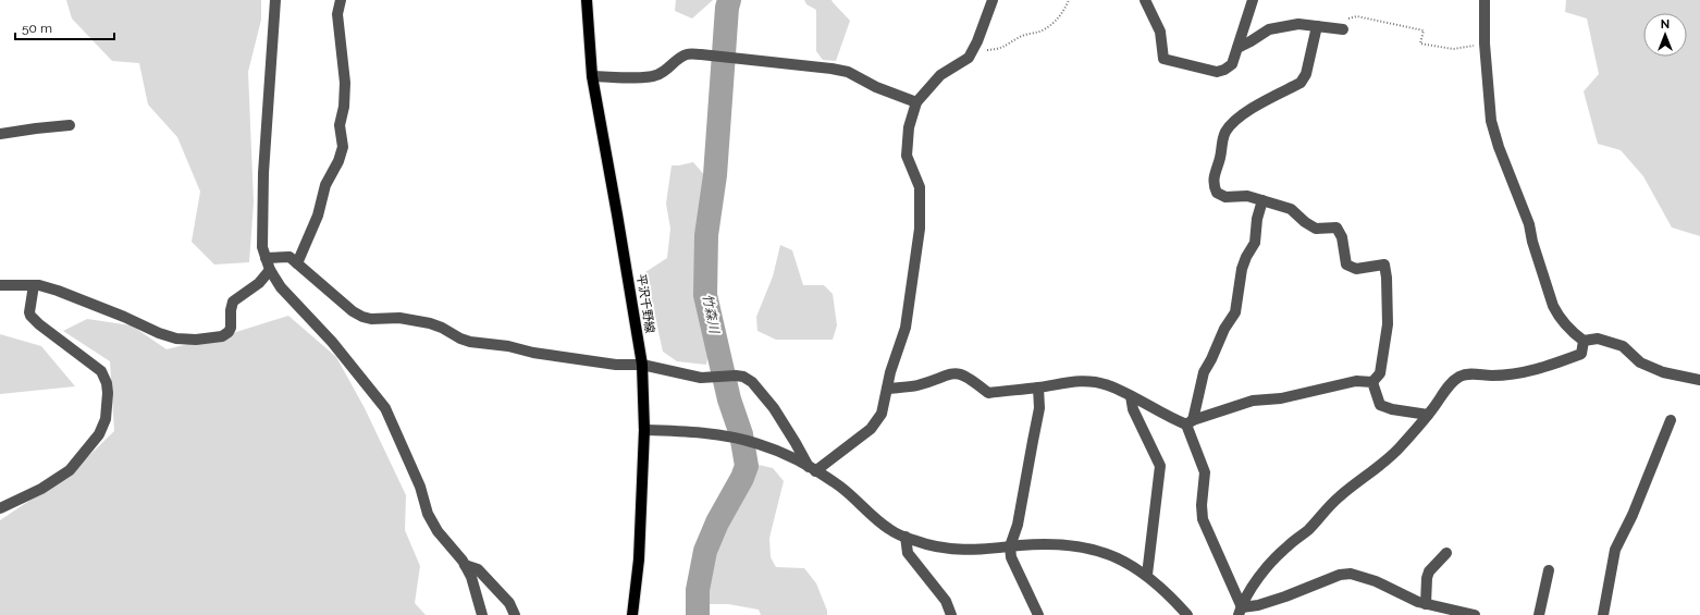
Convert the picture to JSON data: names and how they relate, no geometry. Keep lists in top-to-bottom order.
{
  "streets": {
    "main road": ["平沢千野線"]
  },
  "water": ["竹森川"],
  "scale_bar": "50 m",
  "north": "top"
}
